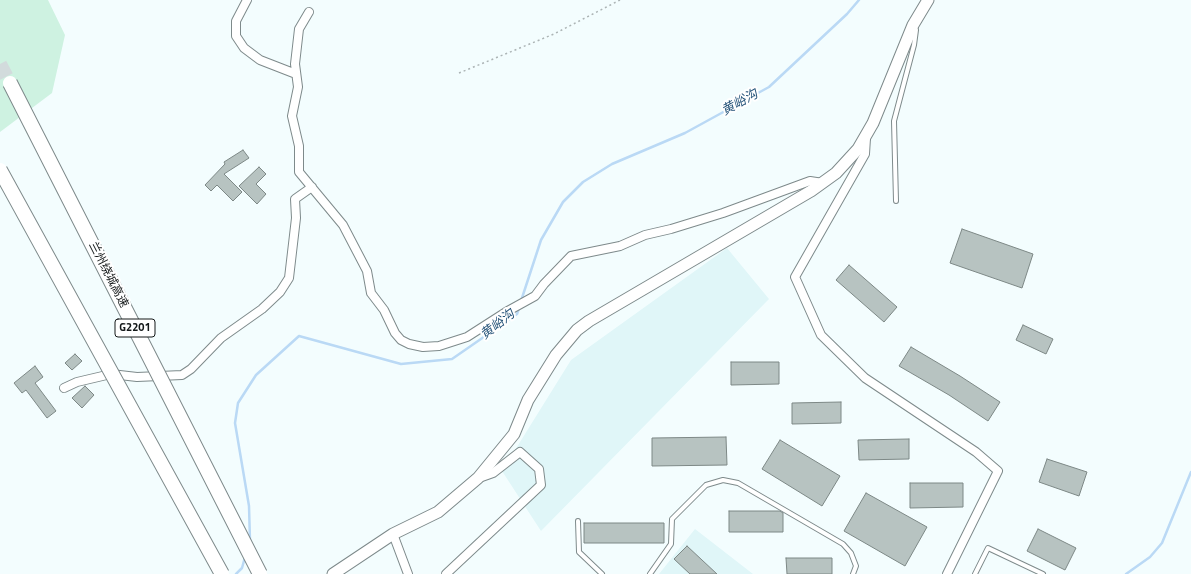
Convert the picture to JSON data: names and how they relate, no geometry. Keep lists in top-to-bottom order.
{
  "streets": {
    "highway": ["兰州绕城高速", "G2201"]
  },
  "water": ["黄峪沟"]
}
